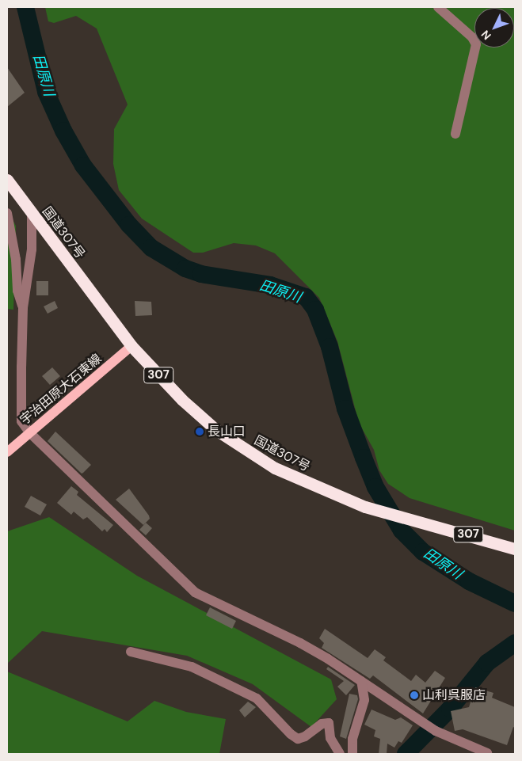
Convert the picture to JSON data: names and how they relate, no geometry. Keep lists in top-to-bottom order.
{
  "streets": {
    "highway": ["国道307号", "307"],
    "main road": ["宇治田原大石東線"]
  },
  "crossings": [
    ["国道307号", "宇治田原大石東線"]
  ],
  "water": ["田原川"],
  "places": ["長山口", "山利呉服店"],
  "north": "bottom left"
}
